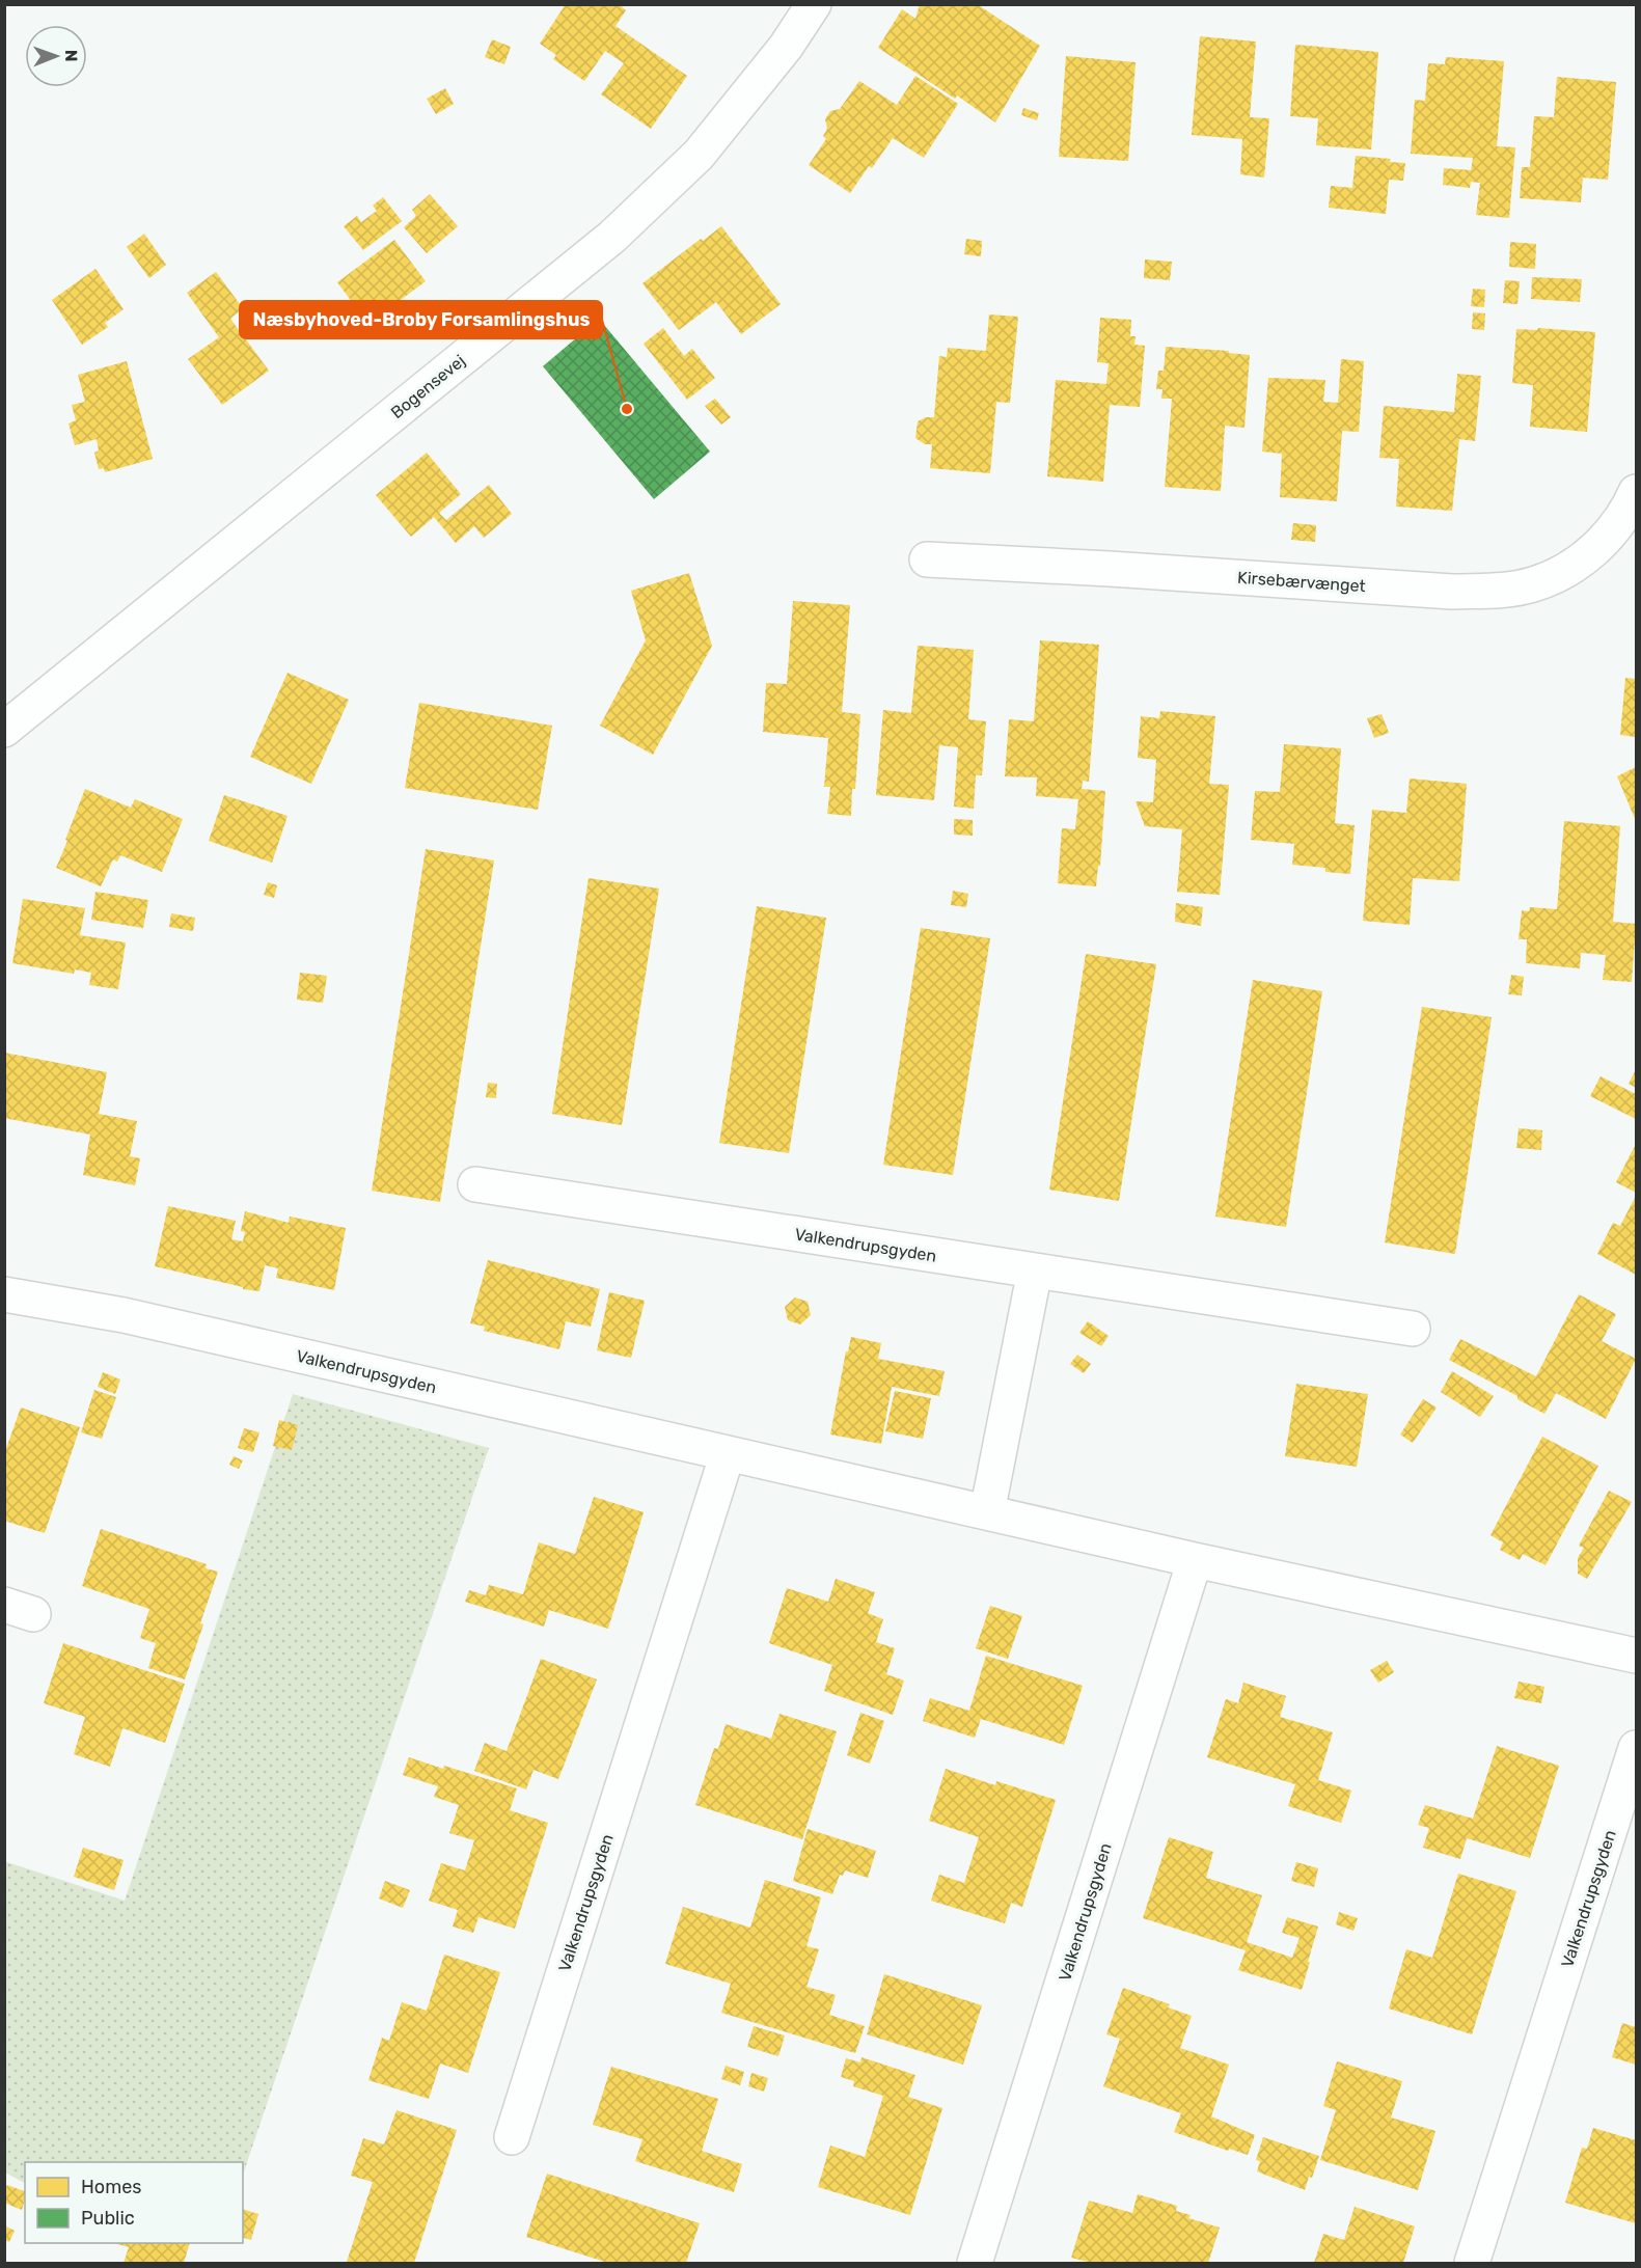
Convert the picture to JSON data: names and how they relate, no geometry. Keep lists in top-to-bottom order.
{
  "streets": {
    "street": ["Bogensevej", "Kirsebærvænget", "Valkendrupsgyden"]
  },
  "places": ["Næsbyhoved-Broby Forsamlingshus"],
  "legend": ["Homes", "Public"],
  "north": "right"
}
